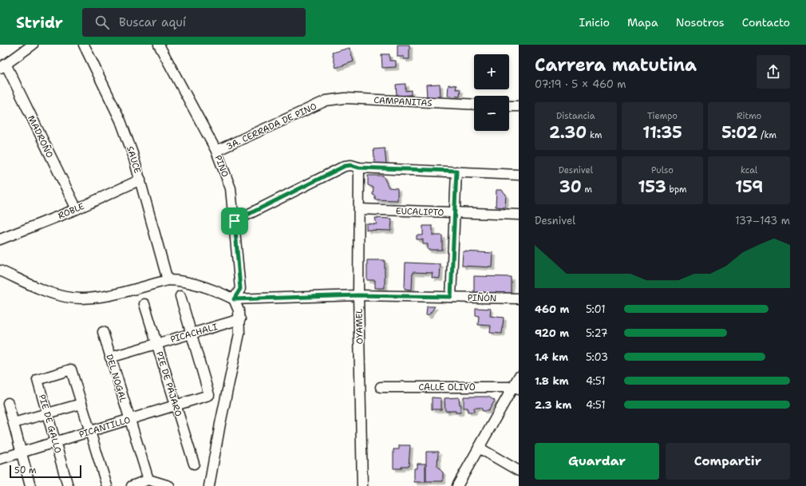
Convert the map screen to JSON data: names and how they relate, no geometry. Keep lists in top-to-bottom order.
{
  "streets": {
    "street": [
      "CAMPANITAS",
      "3A. CERRADA DE PINO",
      "MADROÑO",
      "SAUCE",
      "PINO",
      "ROBLE",
      "EUCALIPTO",
      "PIÑÓN",
      "OYAMEL",
      "PICACHALI",
      "DEL NOGAL",
      "PIE DE PÁJARO",
      "CALLE OLIVO",
      "PIE DE GALLO",
      "PICANTILLO"
    ]
  },
  "crossings": [
    ["CAMPANITAS", "3A. CERRADA DE PINO"],
    ["3A. CERRADA DE PINO", "PINO"],
    ["MADROÑO", "ROBLE"],
    ["SAUCE", "ROBLE"],
    ["PINO", "PIÑÓN"],
    ["EUCALIPTO", "OYAMEL"],
    ["PIÑÓN", "OYAMEL"],
    ["PICACHALI", "DEL NOGAL"],
    ["PICACHALI", "PIE DE PÁJARO"],
    ["PICACHALI", "PICANTILLO"],
    ["DEL NOGAL", "PICANTILLO"],
    ["PIE DE PÁJARO", "PICANTILLO"],
    ["PIE DE GALLO", "PICANTILLO"]
  ],
  "scale_bar": "50 m",
  "page": {
    "header": "Stridr",
    "search": "Buscar aquí",
    "nav": [
      "Inicio",
      "Mapa",
      "Nosotros",
      "Contacto"
    ],
    "heading": ["Carrera matutina", "07:19 · 5 × 460 m"],
    "map_buttons": ["+", "−"],
    "stats": [
      ["Distancia", "2.30 km"],
      ["Tiempo", "11:35"],
      ["Ritmo", "5:02 /km"],
      ["Desnivel", "30 m"],
      ["Pulso", "153 bpm"],
      ["kcal", "159"]
    ],
    "chart": ["Desnivel", "137–143 m"],
    "list": [
      {
        "name": "460 m",
        "note": "5:01"
      },
      {
        "name": "920 m",
        "note": "5:27"
      },
      {
        "name": "1.4 km",
        "note": "5:03"
      },
      {
        "name": "1.8 km",
        "note": "4:51"
      },
      {
        "name": "2.3 km",
        "note": "4:51"
      }
    ],
    "buttons": ["Guardar", "Compartir"],
    "scale": "50 m"
  }
}
